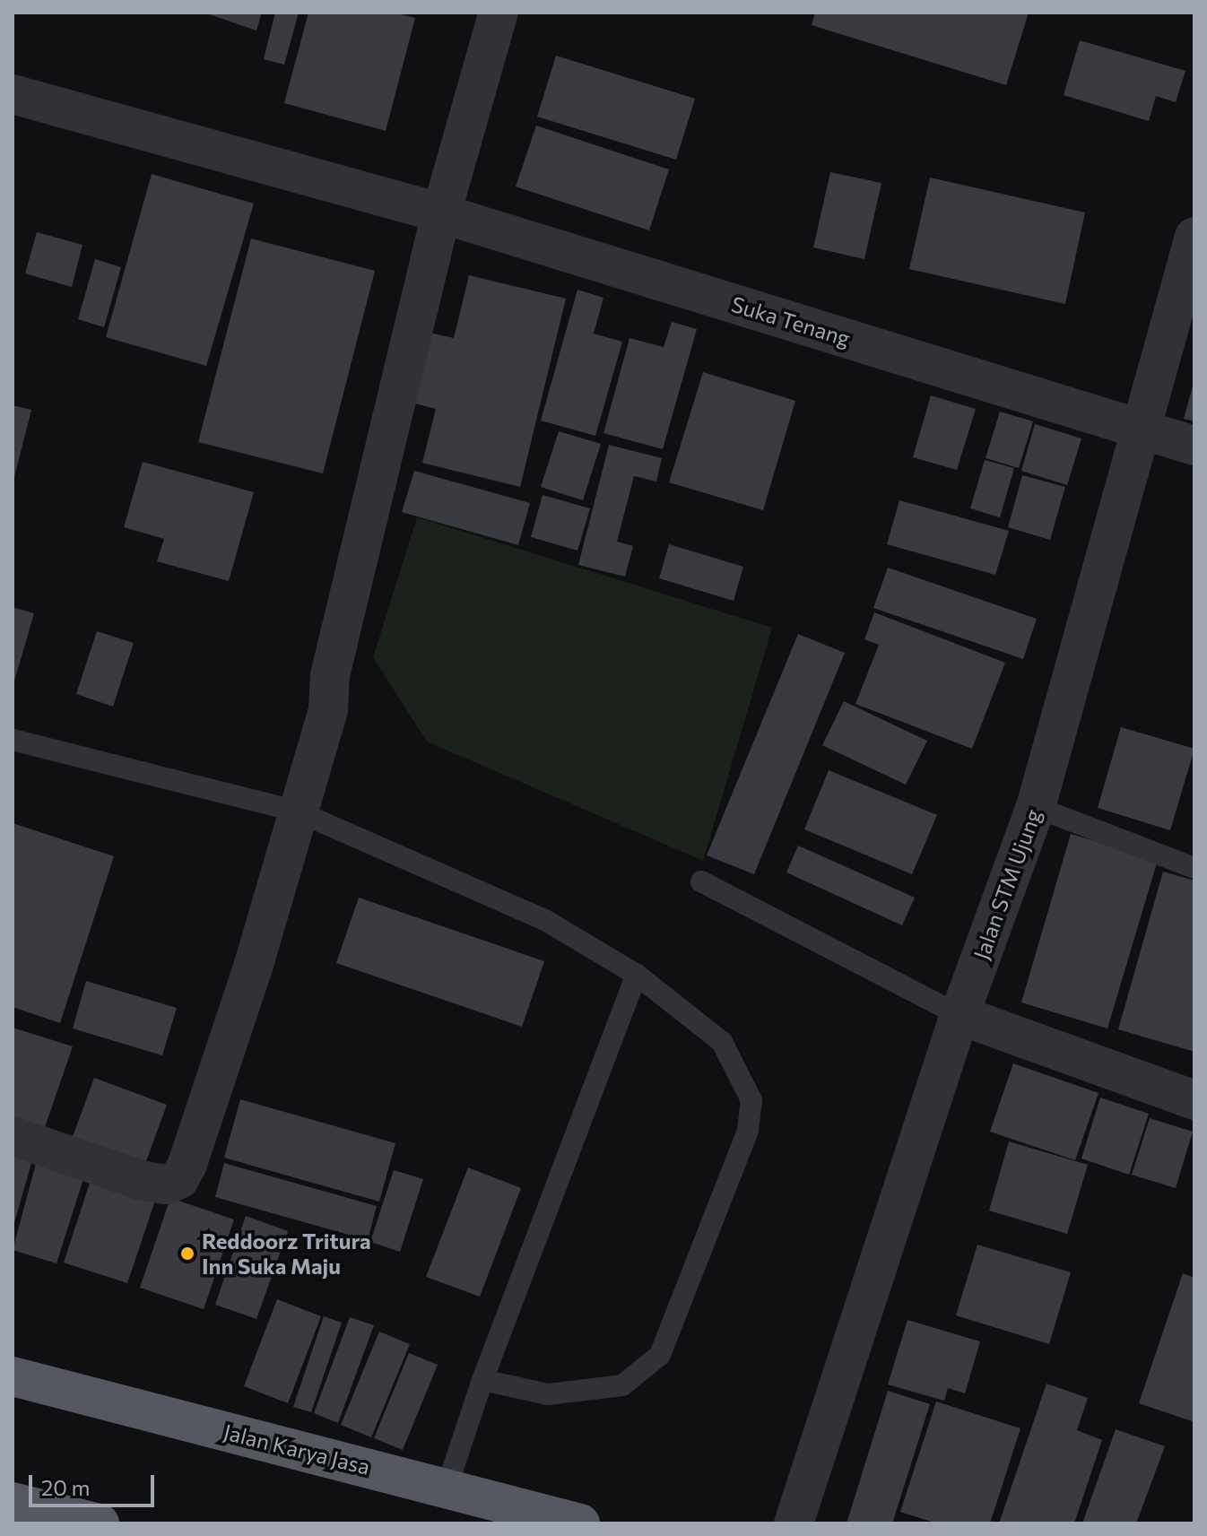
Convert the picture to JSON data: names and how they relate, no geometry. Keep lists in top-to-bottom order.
{
  "streets": {
    "highway": ["Jalan Karya Jasa"],
    "street": ["Suka Tenang", "Jalan STM Ujung"]
  },
  "crossings": [
    ["Suka Tenang", "Jalan STM Ujung"]
  ],
  "places": ["Reddoorz Tritura Inn Suka Maju"],
  "scale_bar": "20 m"
}
